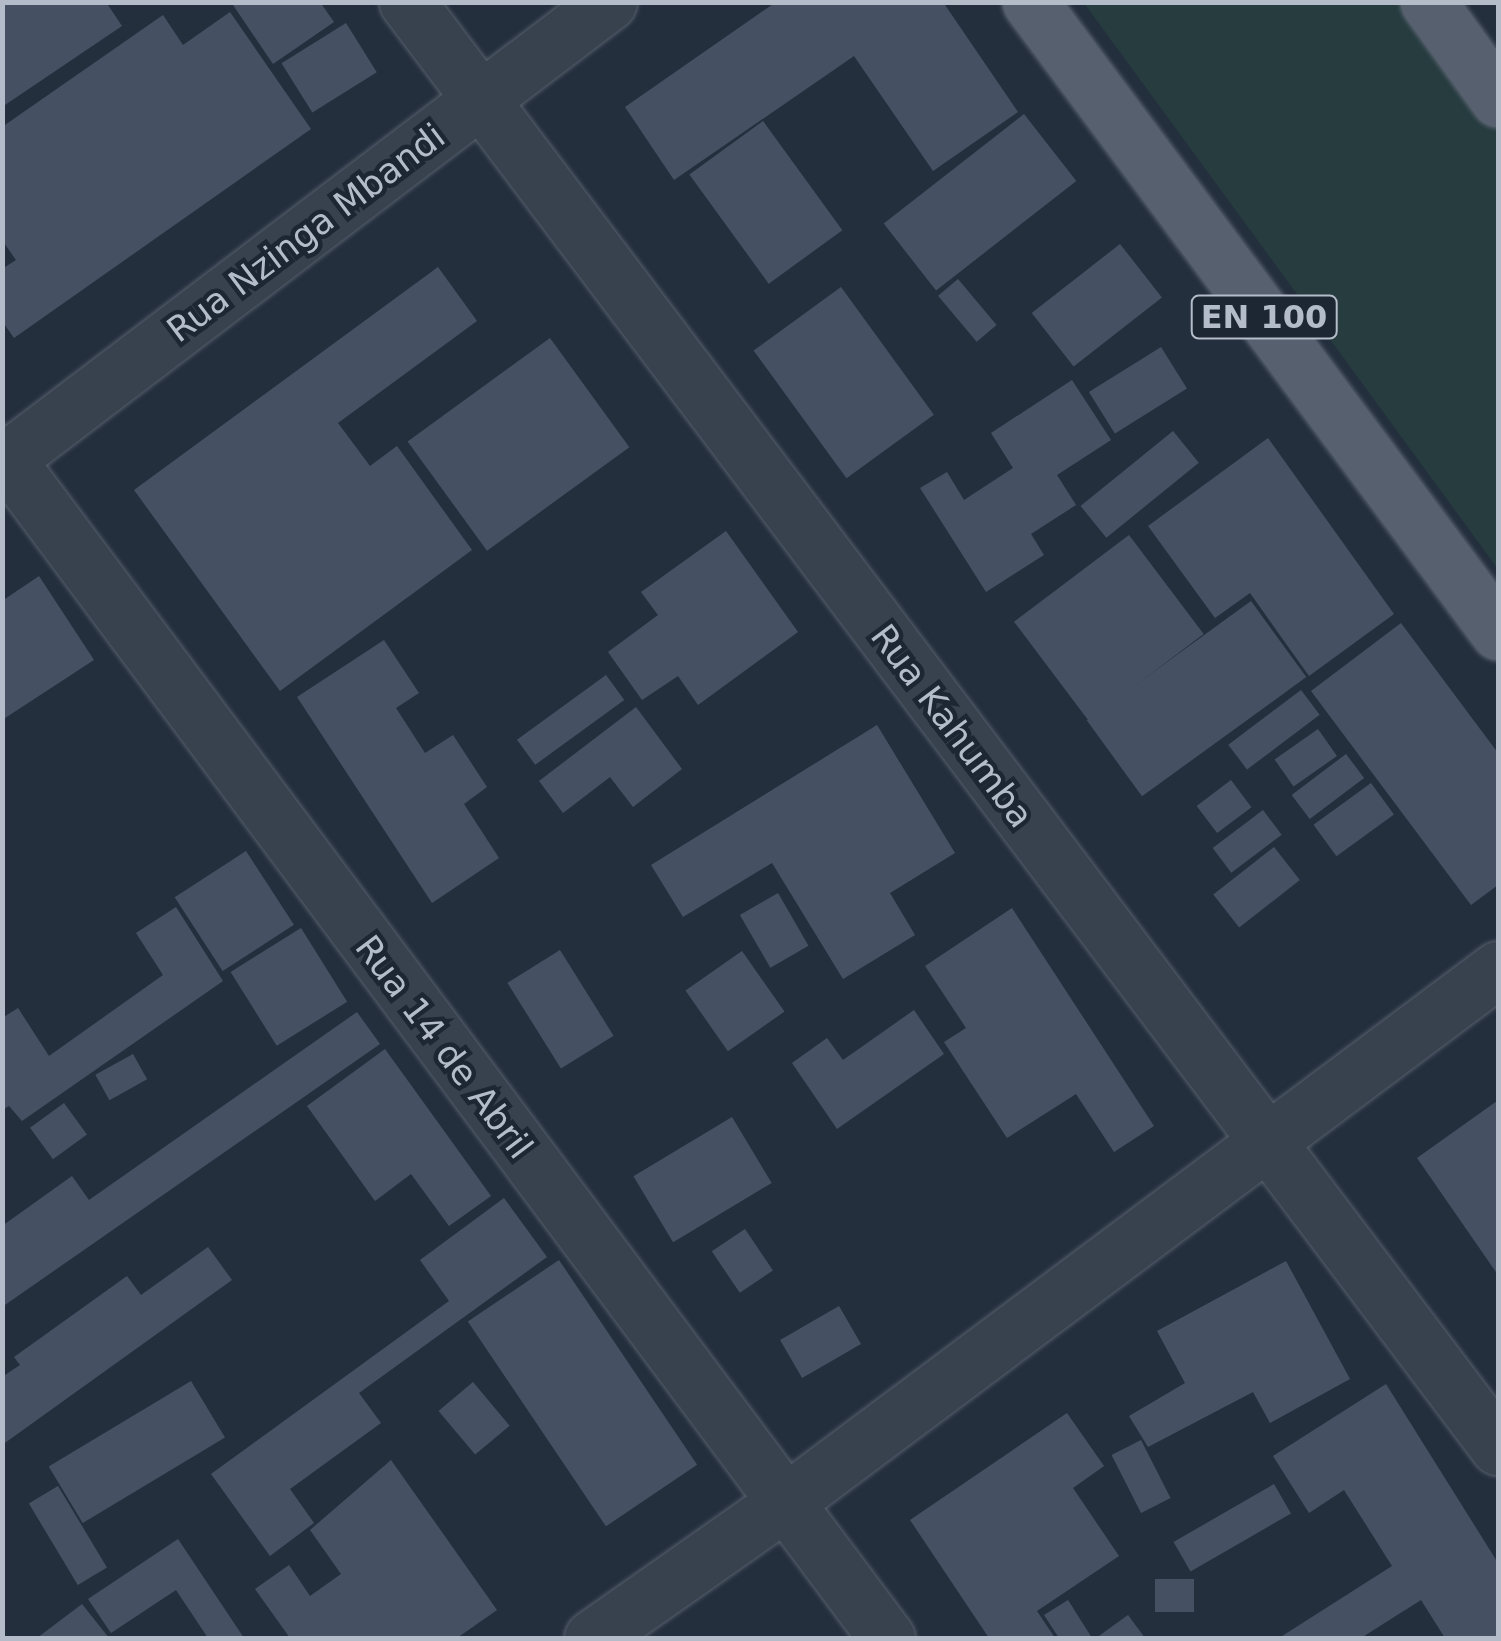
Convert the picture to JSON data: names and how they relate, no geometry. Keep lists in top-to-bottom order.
{
  "streets": {
    "main road": ["EN 100"],
    "street": ["Rua Nzinga Mbandi", "Rua Kahumba", "Rua 14 de Abril"]
  },
  "crossings": [
    ["Rua Nzinga Mbandi", "Rua Kahumba"],
    ["Rua Nzinga Mbandi", "Rua 14 de Abril"]
  ]
}
